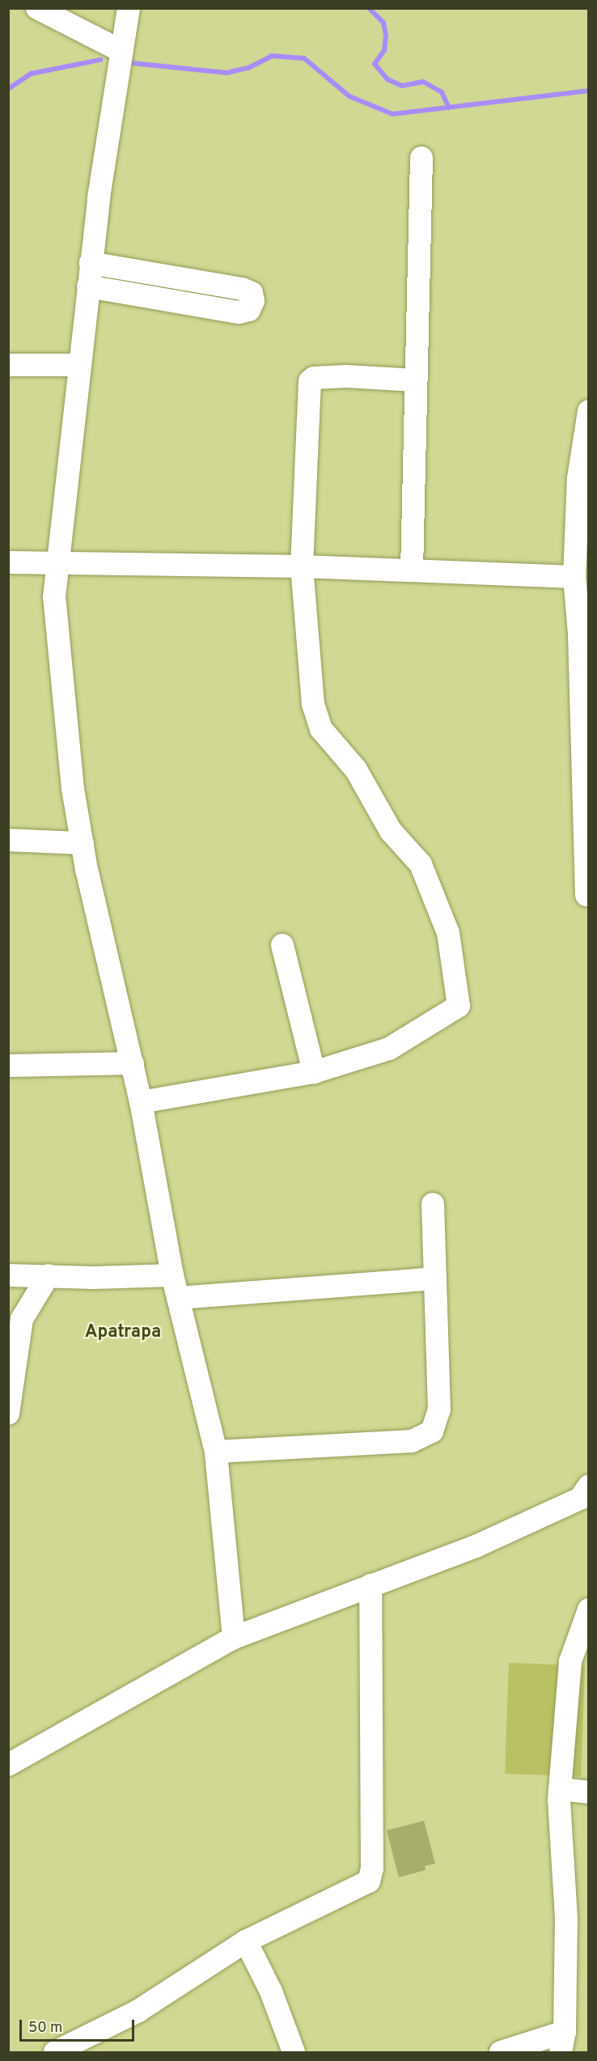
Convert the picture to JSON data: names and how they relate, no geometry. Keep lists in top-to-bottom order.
{
  "districts": ["Apatrapa"],
  "scale_bar": "50 m"
}
